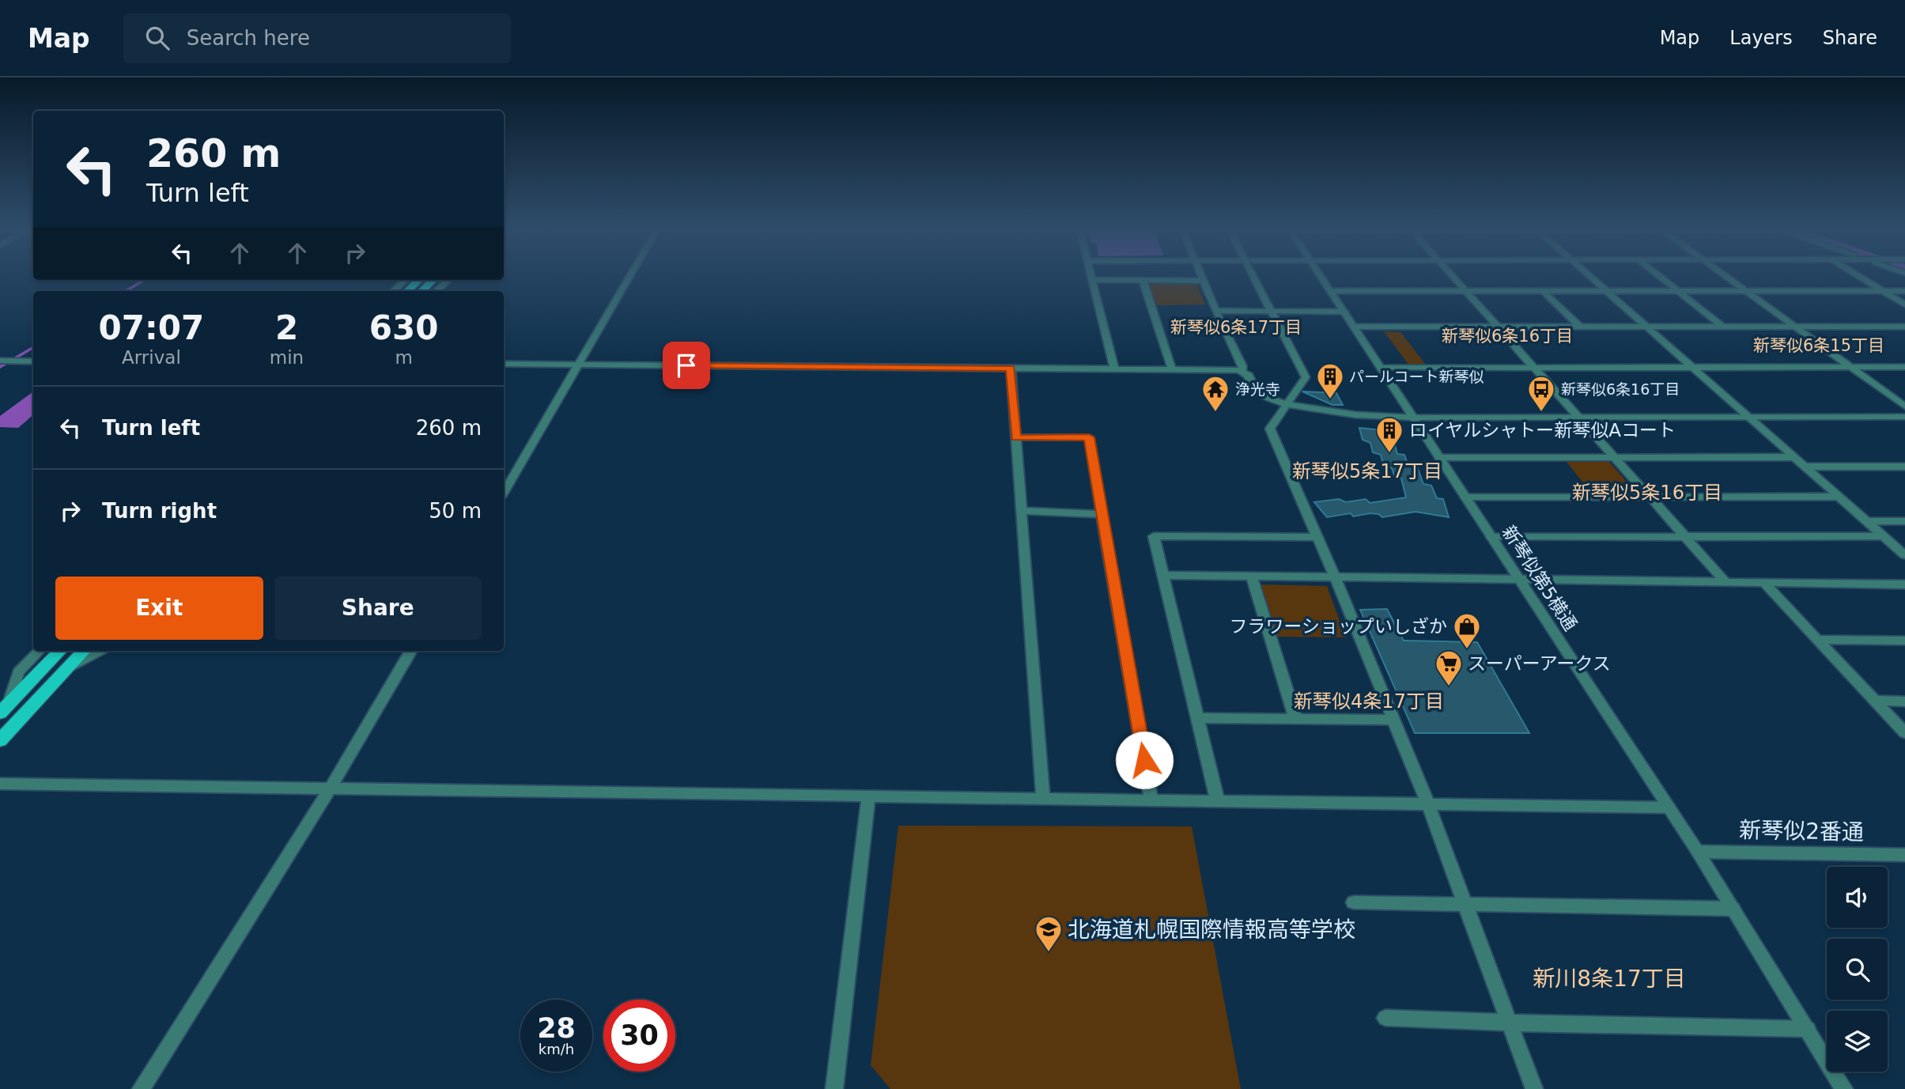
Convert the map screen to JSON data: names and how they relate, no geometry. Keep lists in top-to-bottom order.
{
  "streets": {
    "street": ["新琴似第5横通", "新琴似2番通"]
  },
  "crossings": [
    ["新琴似第5横通", "新琴似2番通"]
  ],
  "districts": [
    "新琴似6条17丁目",
    "新琴似6条16丁目",
    "新琴似6条15丁目",
    "新琴似5条17丁目",
    "新琴似5条16丁目",
    "新琴似4条17丁目",
    "新川8条17丁目"
  ],
  "places": {
    "building": ["パールコート新琴似", "ロイヤルシャトー新琴似Aコート"],
    "temple": ["浄光寺"],
    "bus stop": ["新琴似6条16丁目"],
    "shop": ["フラワーショップいしざか"],
    "supermarket": ["スーパーアークス"],
    "school or university": ["北海道札幌国際情報高等学校"]
  },
  "page": {
    "header": "Map",
    "search": "Search here",
    "nav": ["Map", "Layers", "Share"],
    "turn": ["260 m", "Turn left"],
    "eta": [
      "07:07",
      "Arrival",
      "2",
      "min",
      "630",
      "m"
    ],
    "list": [
      {
        "name": "Turn left",
        "value": "260 m"
      },
      {
        "name": "Turn right",
        "value": "50 m"
      }
    ],
    "buttons": ["Exit", "Share"],
    "speed": "28 km/h",
    "limit": "30"
  }
}
